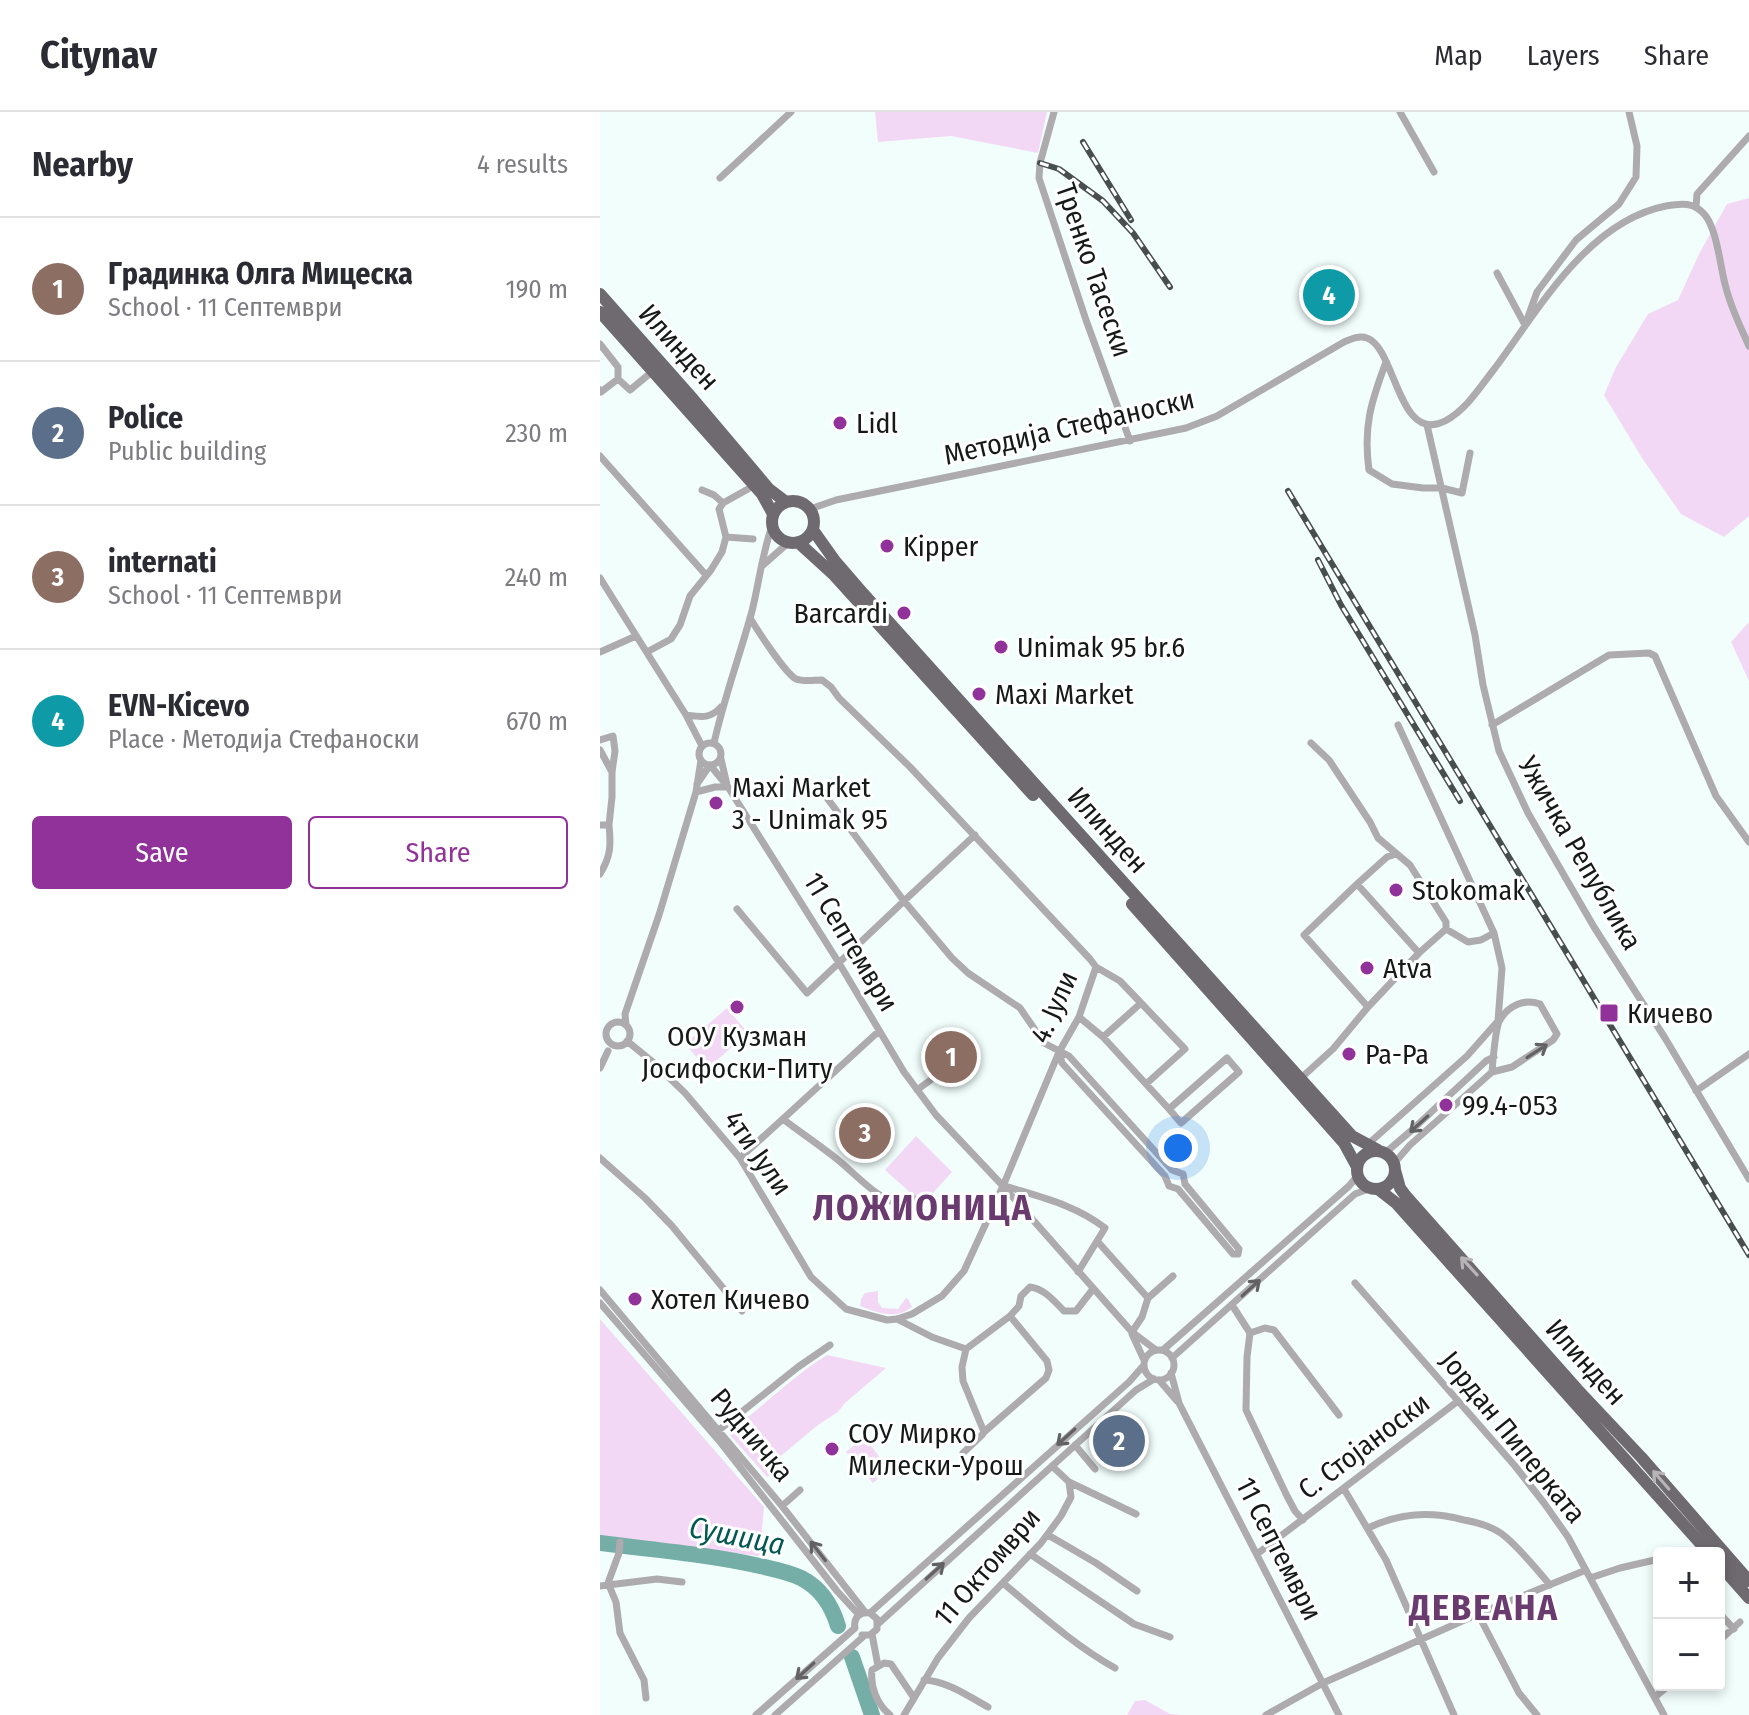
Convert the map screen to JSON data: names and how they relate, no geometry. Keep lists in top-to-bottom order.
{
  "streets": {
    "main road": ["Илинден"],
    "street": [
      "Тренко Тасески",
      "Методија Стефаноски",
      "Ужичка Република",
      "11 Септември",
      "4. Јули",
      "4ти Јули",
      "Рудничка",
      "Јордан Пиперката",
      "С. Стојаноски",
      "11 Октомври"
    ]
  },
  "crossings": [
    ["Тренко Тасески", "Методија Стефаноски"],
    ["Илинден", "Методија Стефаноски"],
    ["Методија Стефаноски", "Ужичка Република"],
    ["11 Септември", "4. Јули"],
    ["11 Септември", "С. Стојаноски"],
    ["Јордан Пиперката", "С. Стојаноски"]
  ],
  "districts": ["ЛОЖИОНИЦА", "ДЕВЕАНА"],
  "water": ["Сушица"],
  "places": {
    "other": [
      "Lidl",
      "Kipper",
      "Barcardi",
      "Unimak 95 br.6",
      "Maxi Market",
      "Maxi Market 3 - Unimak 95",
      "Stokomak",
      "Atva",
      "ООУ Кузман Јосифоски-Питу",
      "Ра-Ра",
      "99.4-053",
      "Хотел Кичево",
      "СОУ Мирко Милески-Урош"
    ],
    "transit": ["Кичево"]
  },
  "page": {
    "header": "Citynav",
    "nav": ["Map", "Layers", "Share"],
    "heading": ["Nearby", "4 results"],
    "list": [
      {
        "mark": "1",
        "name": "Градинка Олга Мицеска",
        "note": "School · 11 Септември",
        "value": "190 m"
      },
      {
        "mark": "2",
        "name": "Police",
        "note": "Public building",
        "value": "230 m"
      },
      {
        "mark": "3",
        "name": "internati",
        "note": "School · 11 Септември",
        "value": "240 m"
      },
      {
        "mark": "4",
        "name": "EVN-Kicevo",
        "note": "Place · Методија Стефаноски",
        "value": "670 m"
      }
    ],
    "pins": [
      "4",
      "1",
      "3",
      "2"
    ],
    "buttons": ["Save", "Share"],
    "map_buttons": ["+", "−"]
  }
}
